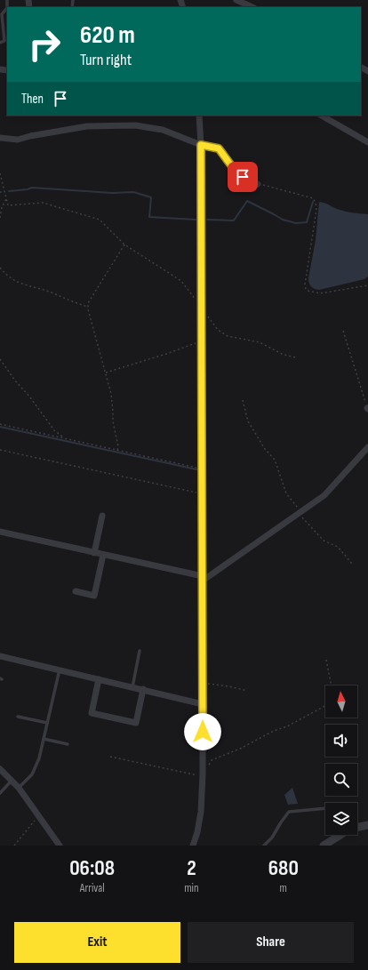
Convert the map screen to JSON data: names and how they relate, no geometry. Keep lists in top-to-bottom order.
{
  "north": "top",
  "page": {
    "turn": ["620 m", "Turn right"],
    "then": "Then",
    "eta": [
      "06:08",
      "Arrival",
      "2",
      "min",
      "680",
      "m"
    ],
    "buttons": ["Exit", "Share"]
  }
}
